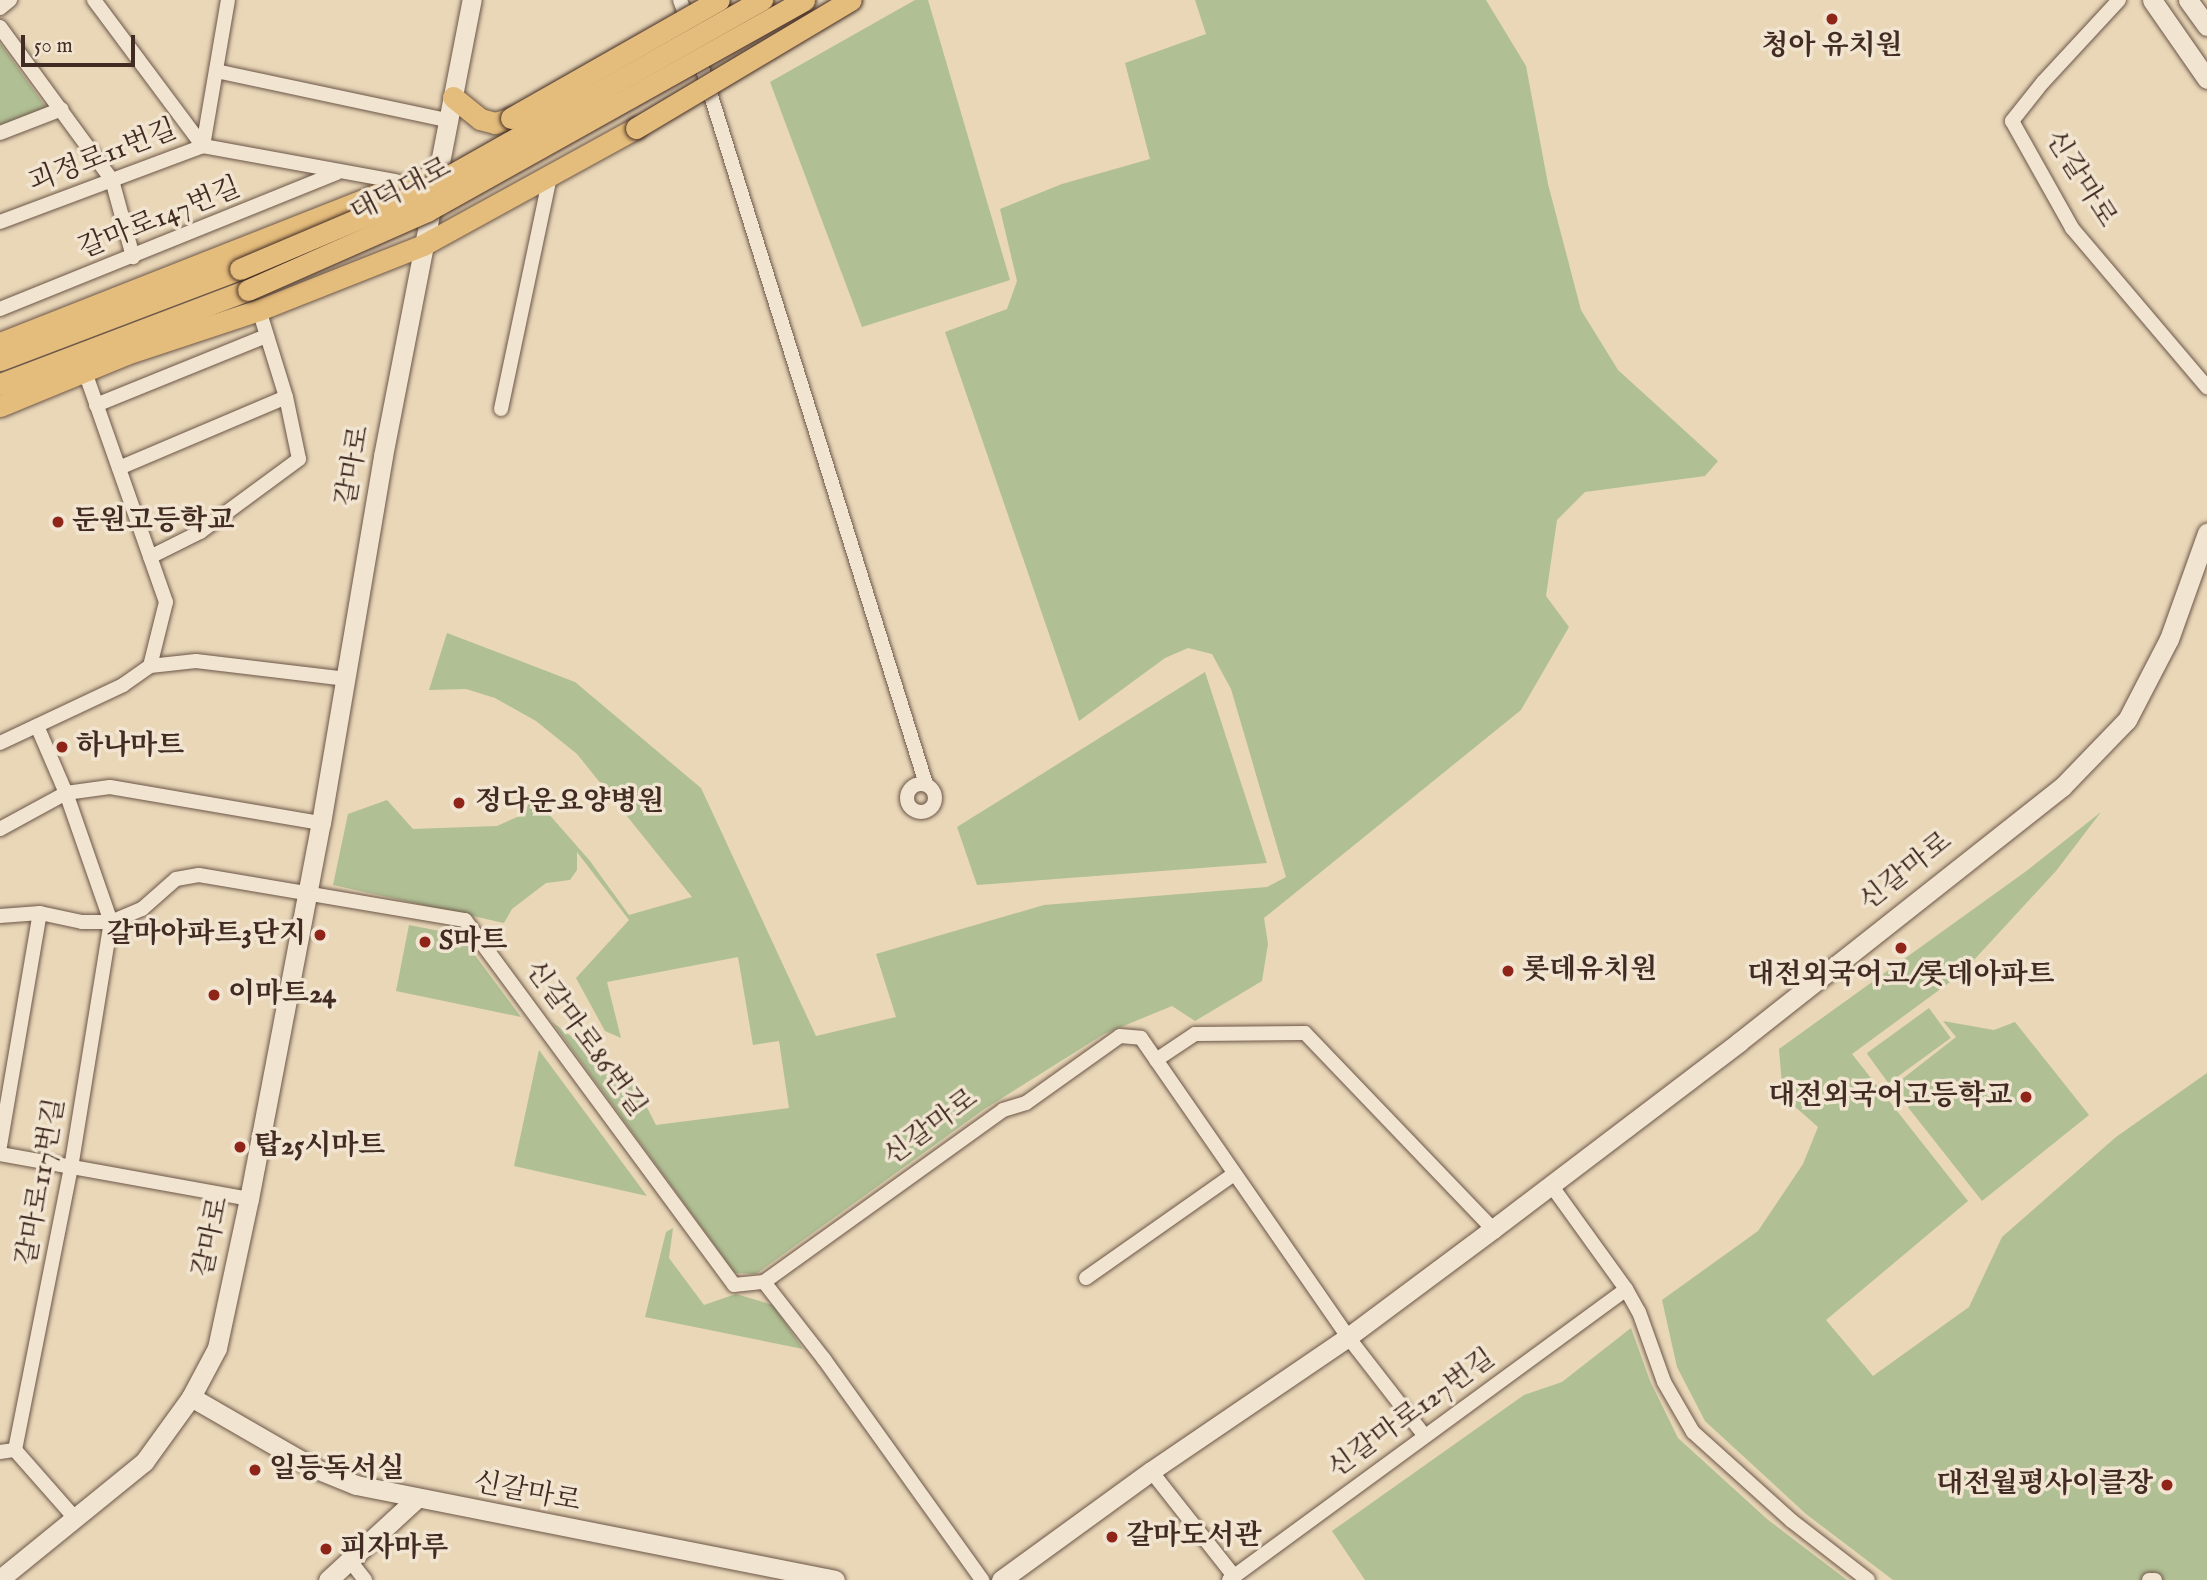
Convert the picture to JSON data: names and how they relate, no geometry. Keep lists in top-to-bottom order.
{
  "streets": {
    "main road": ["대덕대로"],
    "street": [
      "괴정로11번길",
      "신갈마로",
      "갈마로147번길",
      "갈마로",
      "신갈마로86번길",
      "갈마로117번길",
      "신갈마로127번길"
    ]
  },
  "crossings": [
    ["괴정로11번길", "갈마로147번길"],
    ["신갈마로", "갈마로"],
    ["신갈마로", "신갈마로86번길"],
    ["신갈마로", "신갈마로127번길"],
    ["갈마로", "신갈마로86번길"]
  ],
  "places": [
    "청아 유치원",
    "둔원고등학교",
    "하나마트",
    "정다운요양병원",
    "갈마아파트3단지",
    "S마트",
    "대전외국어고/롯데아파트",
    "롯데유치원",
    "이마트24",
    "대전외국어고등학교",
    "탑25시마트",
    "일등독서실",
    "대전월평사이클장",
    "갈마도서관",
    "피자마루"
  ],
  "scale_bar": "50 m"
}
